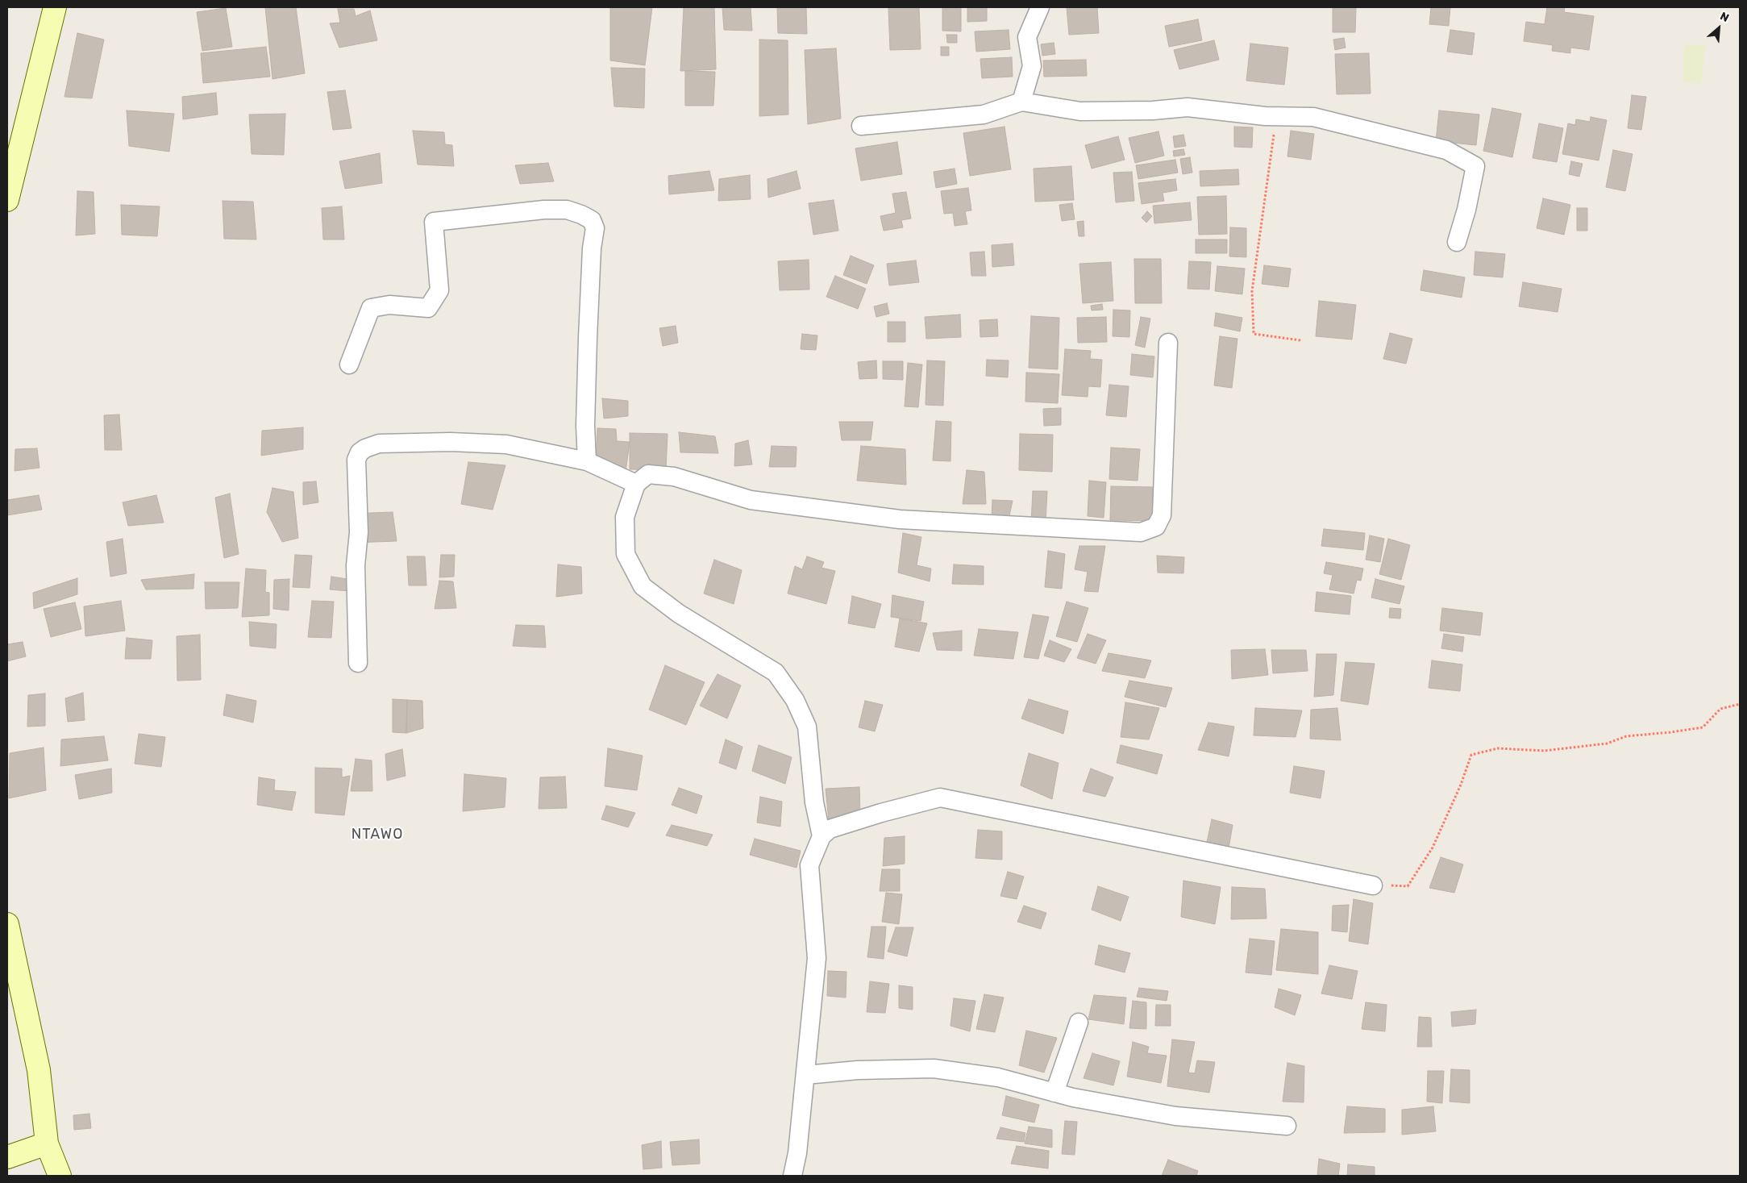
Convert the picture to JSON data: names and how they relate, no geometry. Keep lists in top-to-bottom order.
{
  "districts": ["NTAWO"],
  "north": "top right"
}
